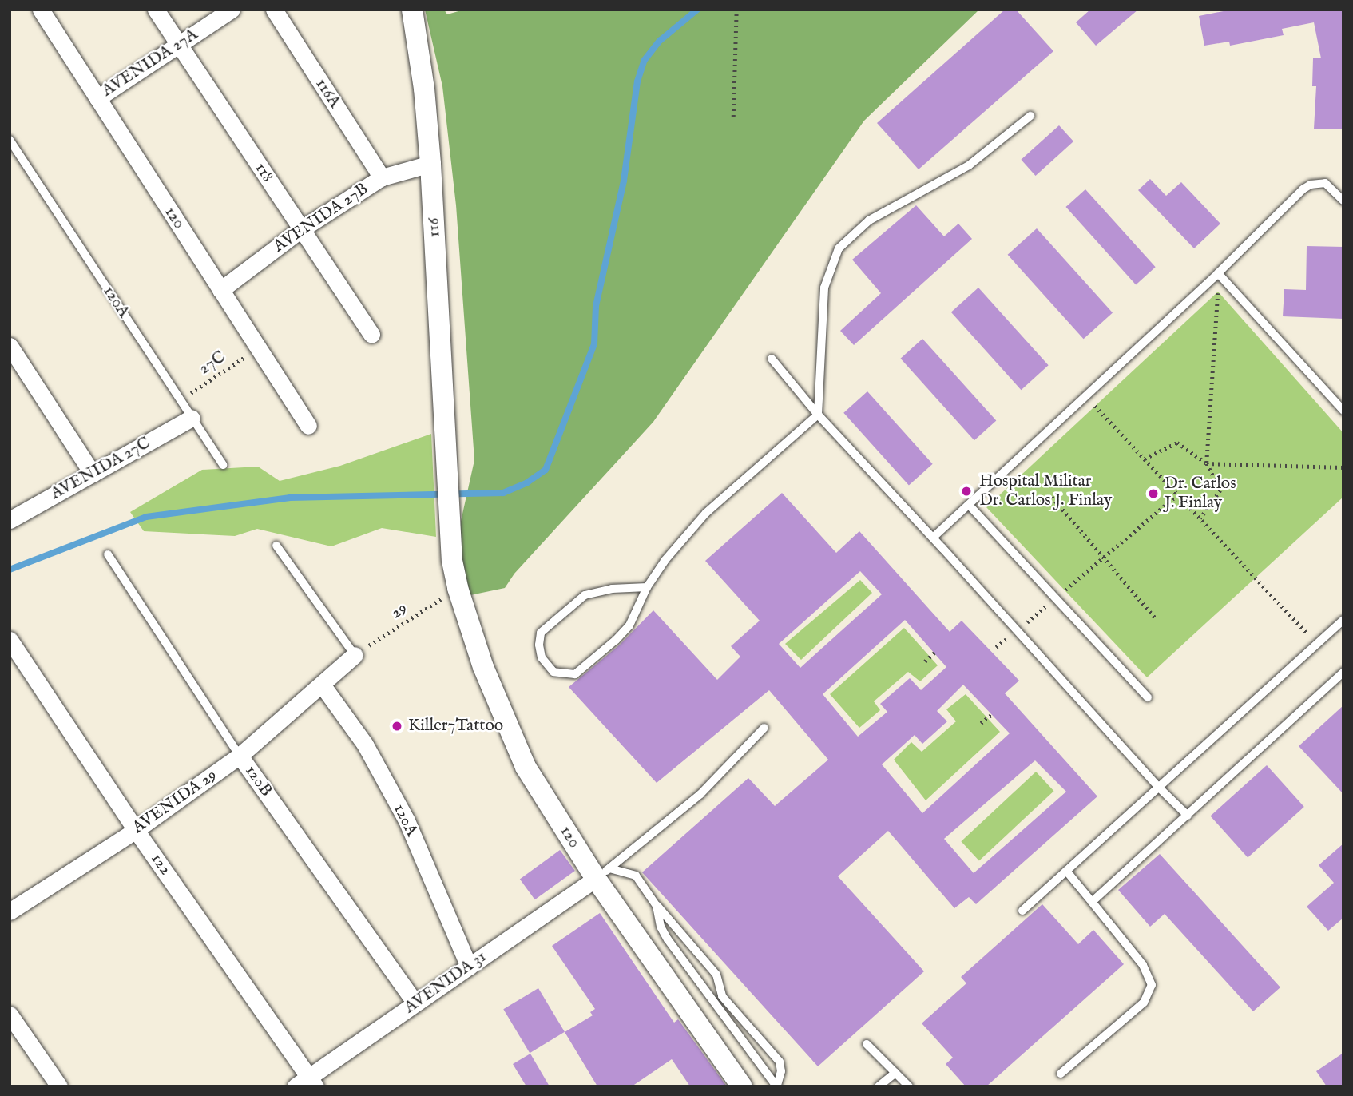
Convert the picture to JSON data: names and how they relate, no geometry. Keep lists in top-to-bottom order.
{
  "streets": {
    "street": [
      "AVENIDA 27A",
      "116A",
      "118",
      "120",
      "AVENIDA 27B",
      "116",
      "120A",
      "AVENIDA 27C",
      "120B",
      "AVENIDA 29",
      "122",
      "AVENIDA 31"
    ],
    "path": ["27C", "29"]
  },
  "crossings": [
    ["AVENIDA 27A", "118"],
    ["AVENIDA 27A", "120"],
    ["116A", "AVENIDA 27B"],
    ["118", "AVENIDA 27B"],
    ["120", "AVENIDA 27B"],
    ["120", "116"],
    ["120", "27C"],
    ["120", "29"],
    ["120", "AVENIDA 31"],
    ["AVENIDA 27B", "116"],
    ["120A", "27C"],
    ["120A", "AVENIDA 27C"],
    ["120A", "AVENIDA 29"],
    ["120A", "AVENIDA 31"],
    ["29", "AVENIDA 29"],
    ["120B", "AVENIDA 29"],
    ["120B", "AVENIDA 31"],
    ["AVENIDA 29", "122"],
    ["122", "AVENIDA 31"]
  ],
  "places": ["Hospital Militar Dr. Carlos J. Finlay", "Dr. Carlos J. Finlay", "Killer7Tattoo"]
}
